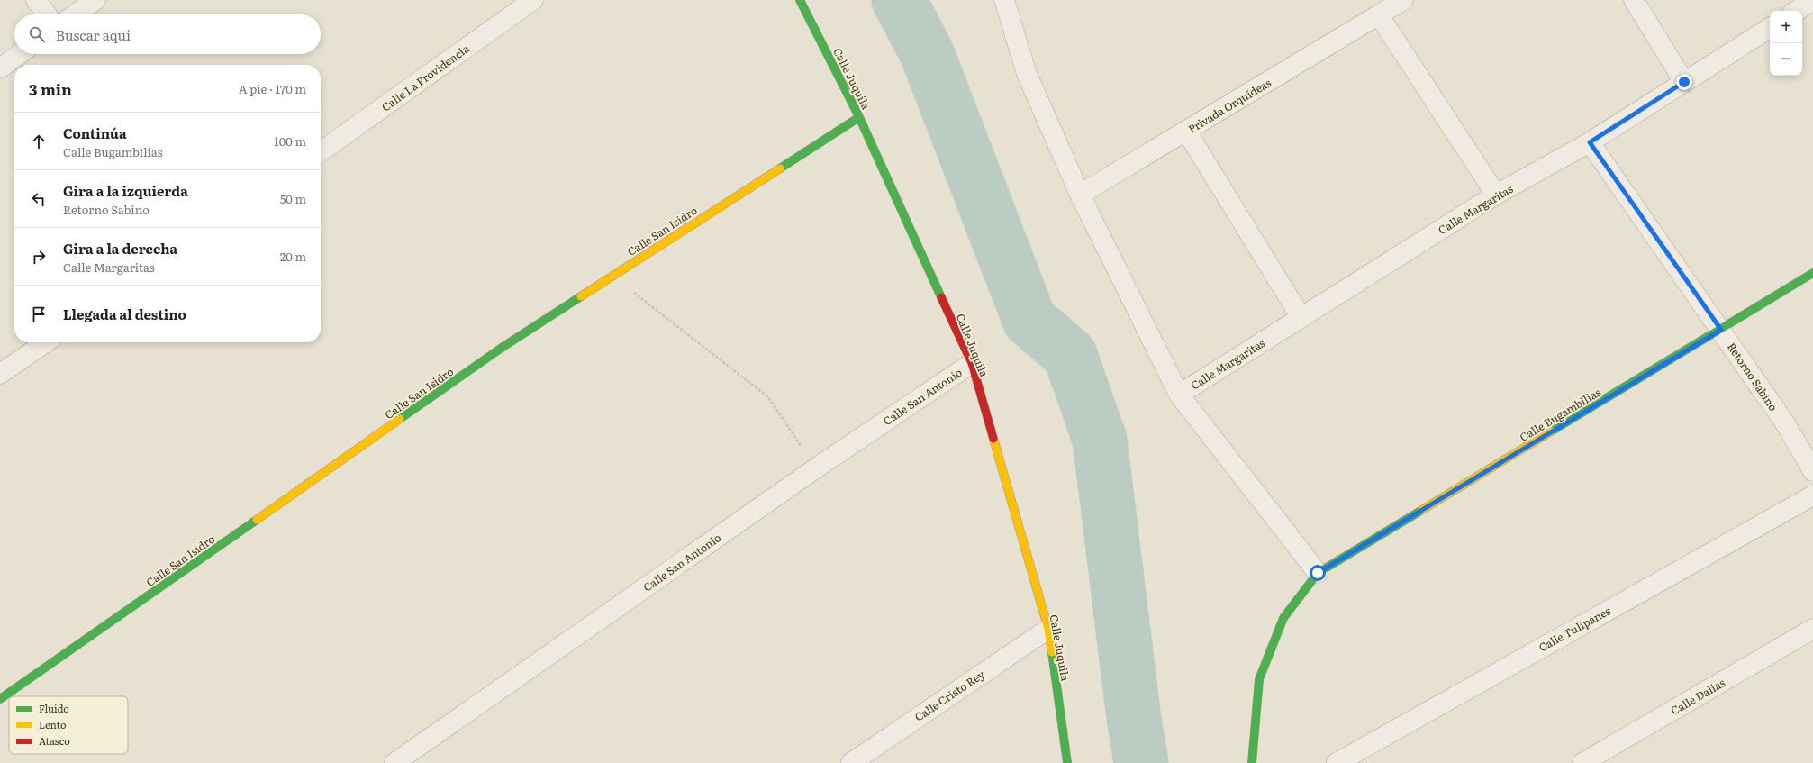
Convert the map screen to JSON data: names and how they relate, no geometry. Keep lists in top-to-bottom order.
{
  "streets": {
    "street": [
      "Calle La Providencia",
      "Calle Juquila",
      "Privada Orquídeas",
      "Calle Margaritas",
      "Calle San Isidro",
      "Retorno Sabino",
      "Calle San Antonio",
      "Calle Bugambilias",
      "Calle Tulipanes",
      "Calle Cristo Rey",
      "Calle Dalias"
    ]
  },
  "crossings": [
    ["Calle Juquila", "Calle San Isidro"],
    ["Calle Juquila", "Calle San Antonio"],
    ["Calle Juquila", "Calle Cristo Rey"],
    ["Calle Margaritas", "Retorno Sabino"],
    ["Retorno Sabino", "Calle Bugambilias"]
  ],
  "legend": ["Fluido", "Lento", "Atasco"],
  "page": {
    "map_buttons": ["+", "−"],
    "search": "Buscar aquí",
    "heading": ["3 min", "A pie · 170 m"],
    "list": [
      ["Continúa", "Calle Bugambilias", "100 m"],
      ["Gira a la izquierda", "Retorno Sabino", "50 m"],
      ["Gira a la derecha", "Calle Margaritas", "20 m"],
      "Llegada al destino"
    ]
  }
}
